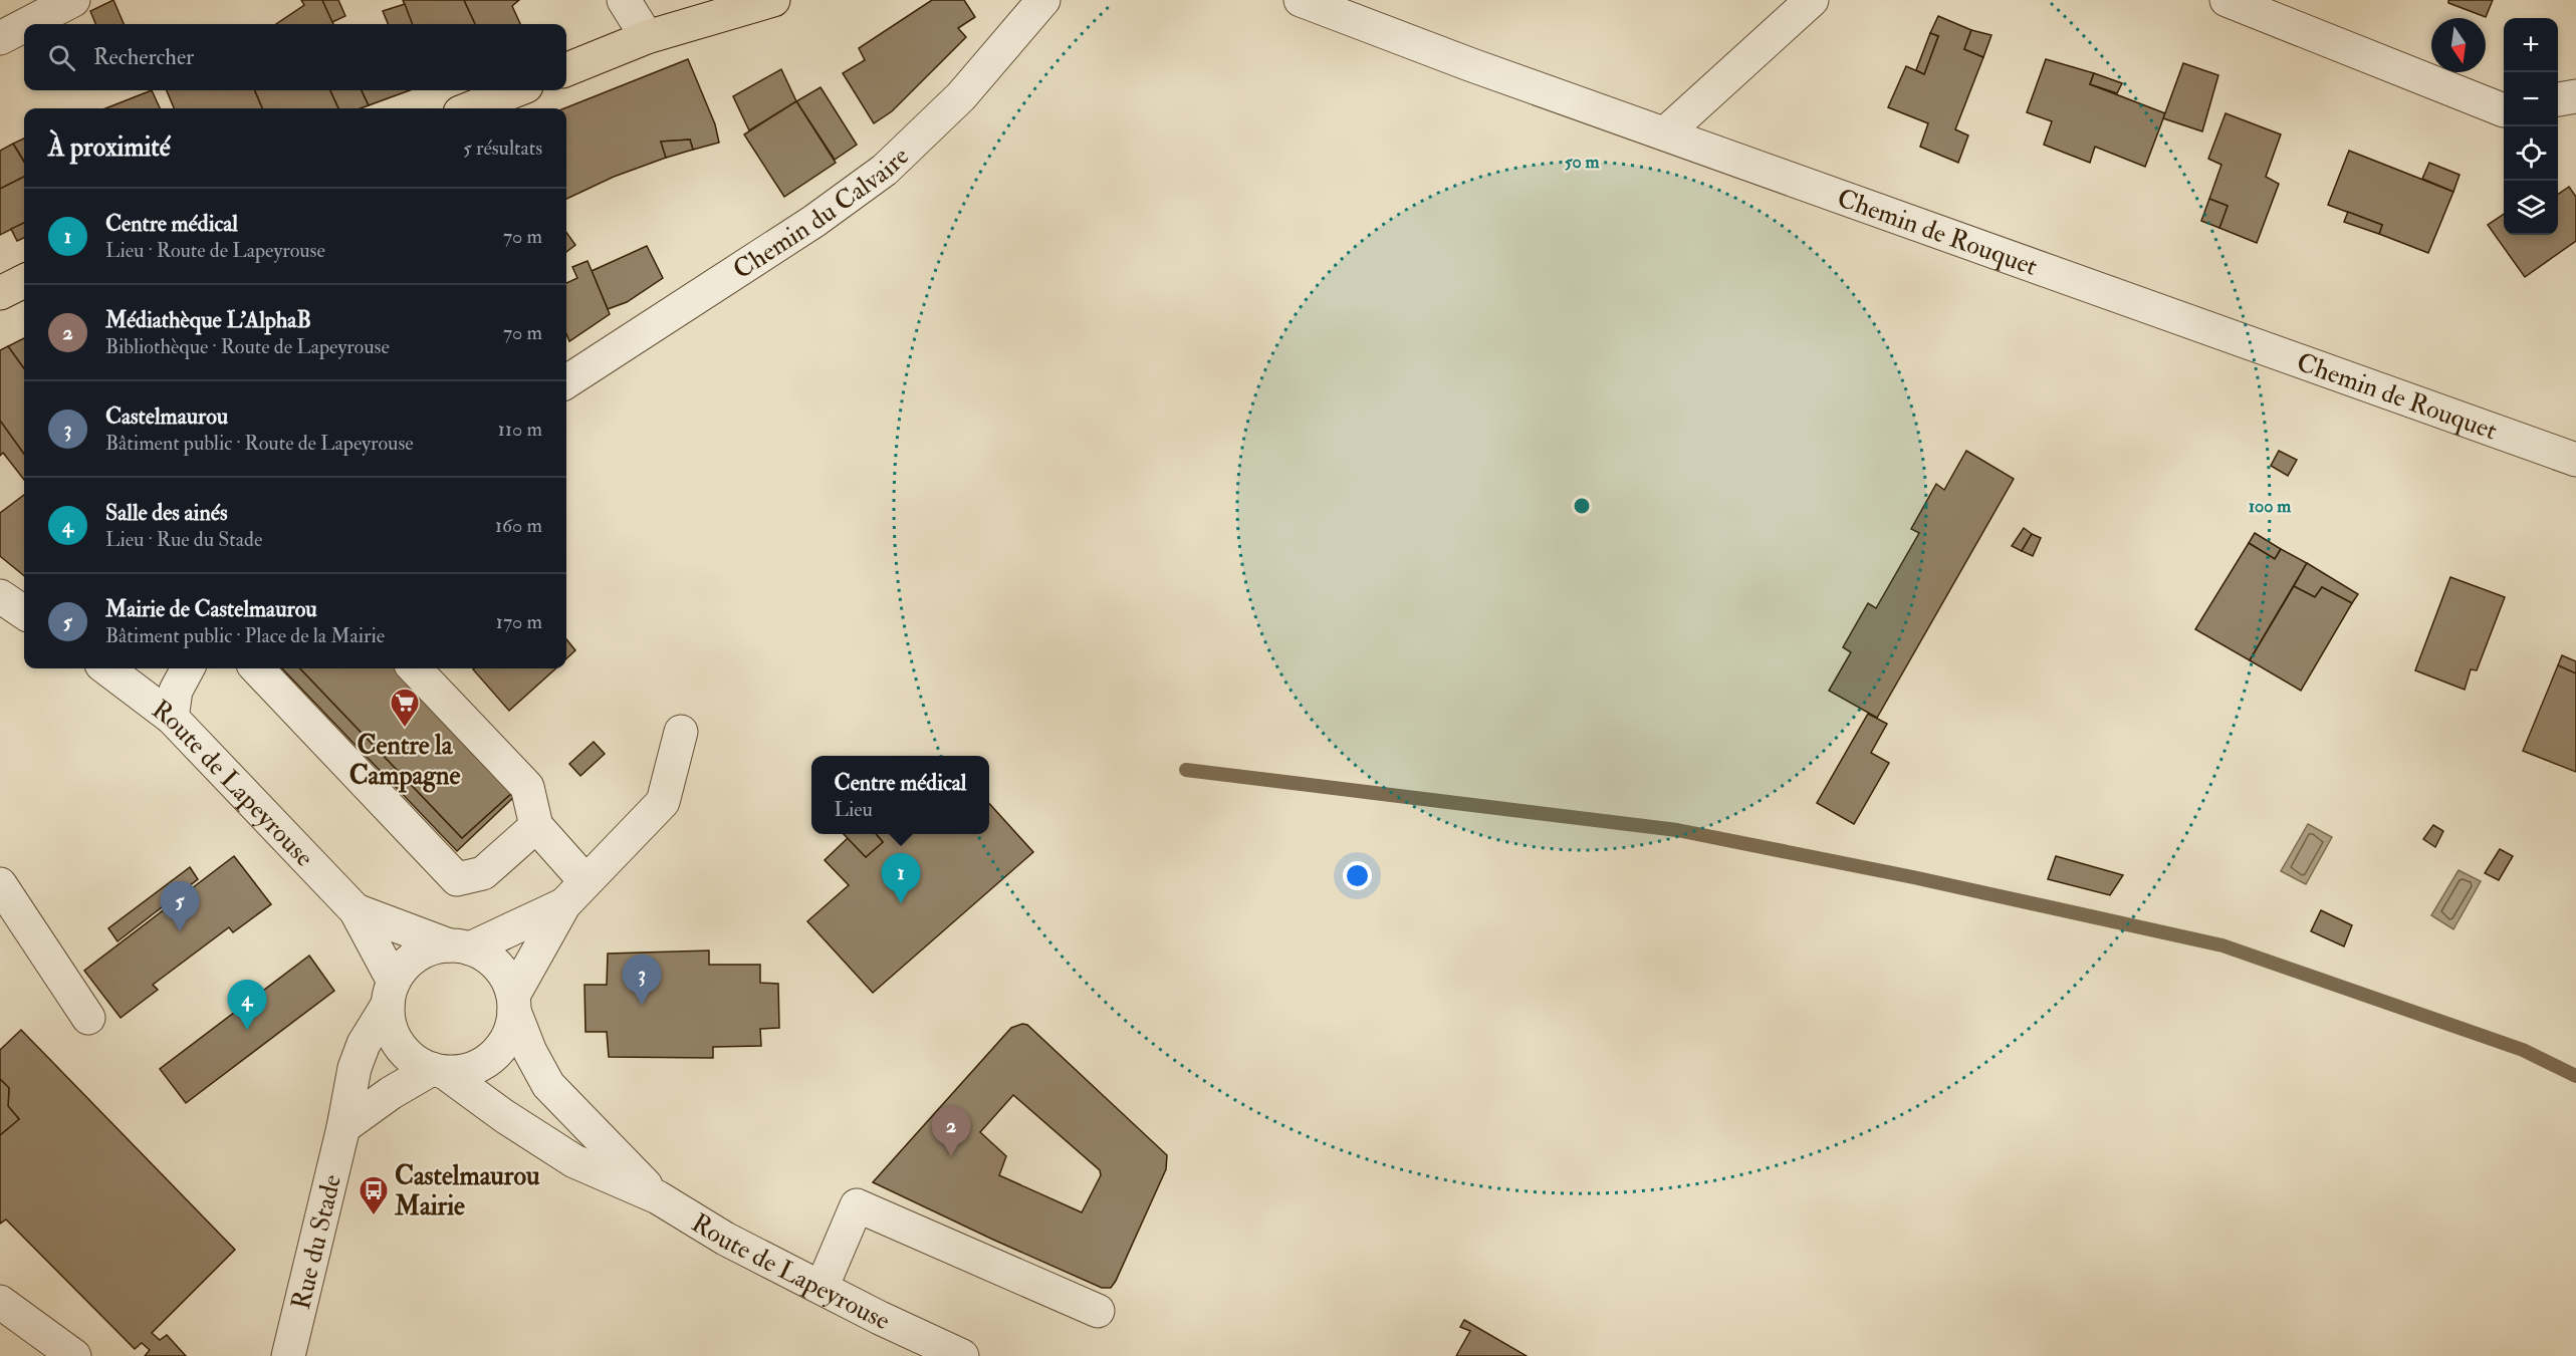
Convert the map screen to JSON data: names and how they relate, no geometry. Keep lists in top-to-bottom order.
{
  "streets": {
    "street": [
      "Chemin du Calvaire",
      "Chemin de Rouquet",
      "Route de Lapeyrouse",
      "Rue du Stade"
    ]
  },
  "crossings": [
    ["Route de Lapeyrouse", "Rue du Stade"]
  ],
  "places": {
    "supermarket": ["Centre la Campagne"],
    "bus stop": ["Castelmaurou Mairie"]
  },
  "north": "bottom",
  "page": {
    "map_buttons": ["+", "−"],
    "search": "Rechercher",
    "heading": ["À proximité", "5 résultats"],
    "list": [
      {
        "mark": "1",
        "name": "Centre médical",
        "note": "Lieu · Route de Lapeyrouse",
        "value": "70 m"
      },
      {
        "mark": "2",
        "name": "Médiathèque L'AlphaB",
        "note": "Bibliothèque · Route de Lapeyrouse",
        "value": "70 m"
      },
      {
        "mark": "3",
        "name": "Castelmaurou",
        "note": "Bâtiment public · Route de Lapeyrouse",
        "value": "110 m"
      },
      {
        "mark": "4",
        "name": "Salle des ainés",
        "note": "Lieu · Rue du Stade",
        "value": "160 m"
      },
      {
        "mark": "5",
        "name": "Mairie de Castelmaurou",
        "note": "Bâtiment public · Place de la Mairie",
        "value": "170 m"
      }
    ],
    "popup": ["Centre médical", "Lieu"],
    "pins": [
      "1",
      "5",
      "3",
      "4",
      "2"
    ]
  },
  "rings": ["50 m", "100 m"]
}
